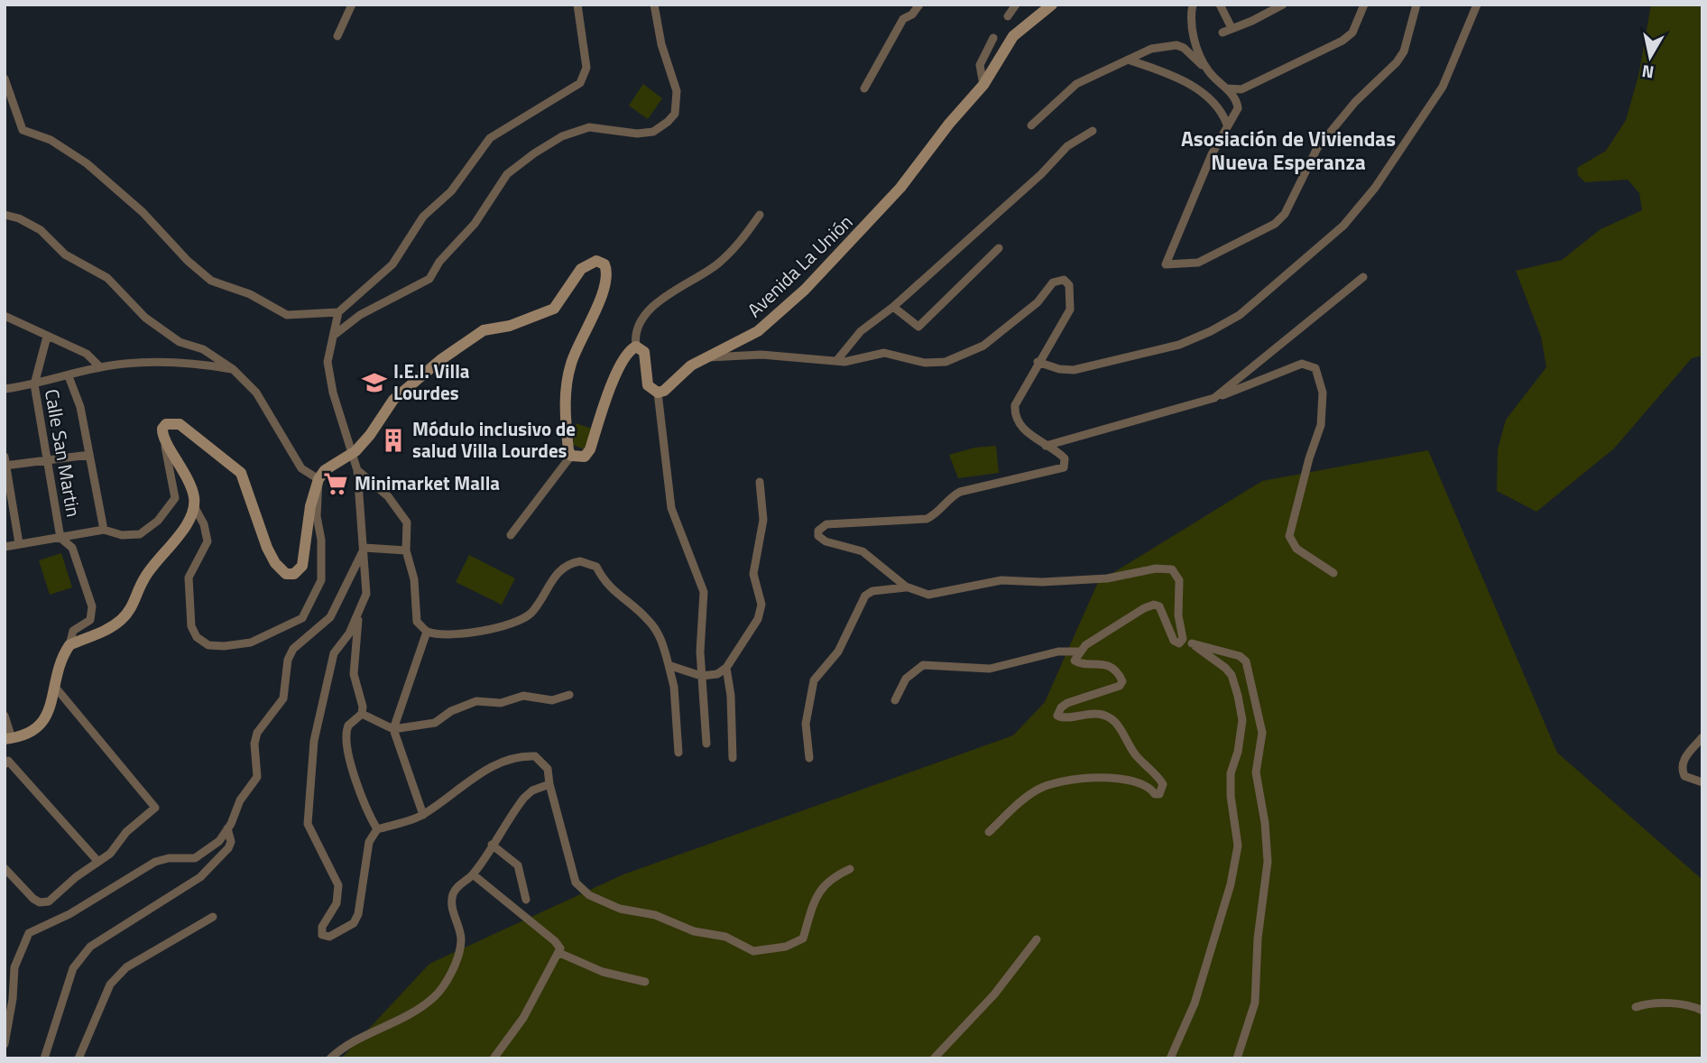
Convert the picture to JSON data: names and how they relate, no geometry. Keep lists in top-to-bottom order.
{
  "streets": {
    "main road": ["Avenida La Unión"],
    "street": ["Calle San Martin"]
  },
  "districts": ["Asosiación de Viviendas Nueva Esperanza"],
  "places": {
    "school or university": ["I.E.I. Villa Lourdes"],
    "building": ["Módulo inclusivo de salud Villa Lourdes"],
    "supermarket": ["Minimarket Malla"]
  },
  "north": "bottom"
}
